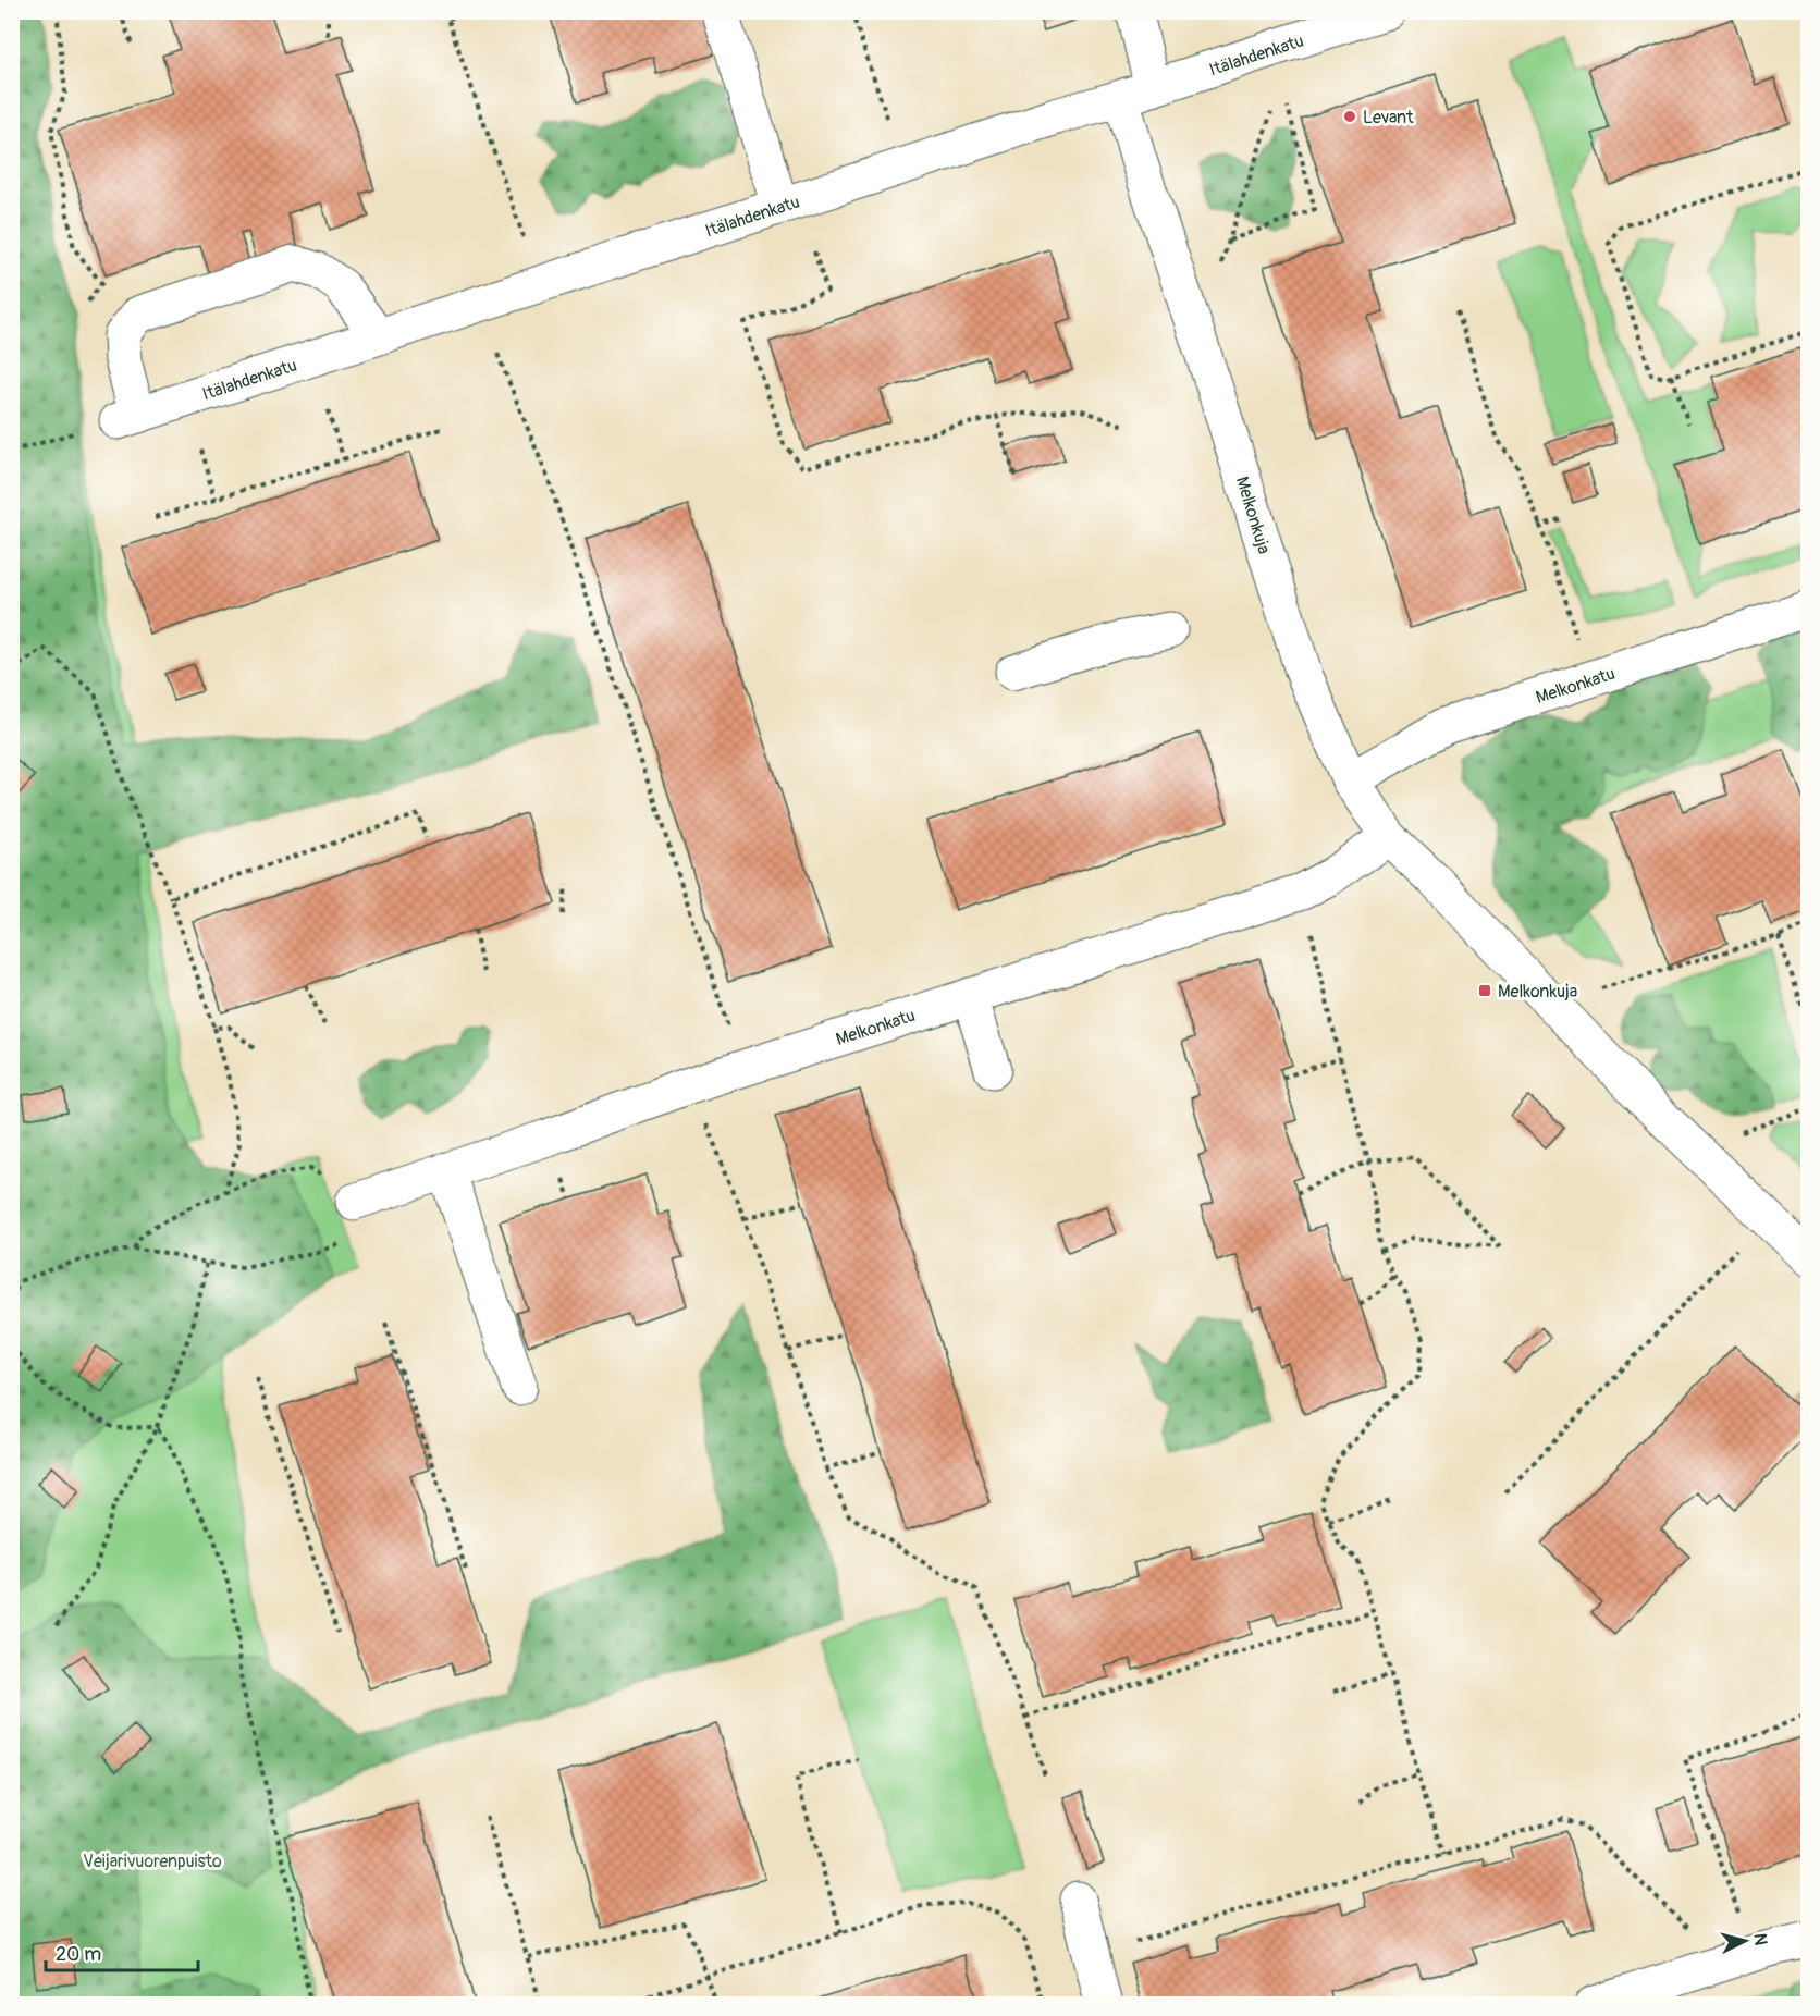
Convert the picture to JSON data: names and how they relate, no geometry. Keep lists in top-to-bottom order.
{
  "streets": {
    "street": ["Itälahdenkatu", "Melkonkuja", "Melkonkatu"]
  },
  "crossings": [
    ["Itälahdenkatu", "Melkonkuja"],
    ["Melkonkuja", "Melkonkatu"]
  ],
  "parks": ["Veijarivuorenpuisto"],
  "places": {
    "other": ["Levant"],
    "transit": ["Melkonkuja"]
  },
  "scale_bar": "20 m",
  "north": "right"
}
